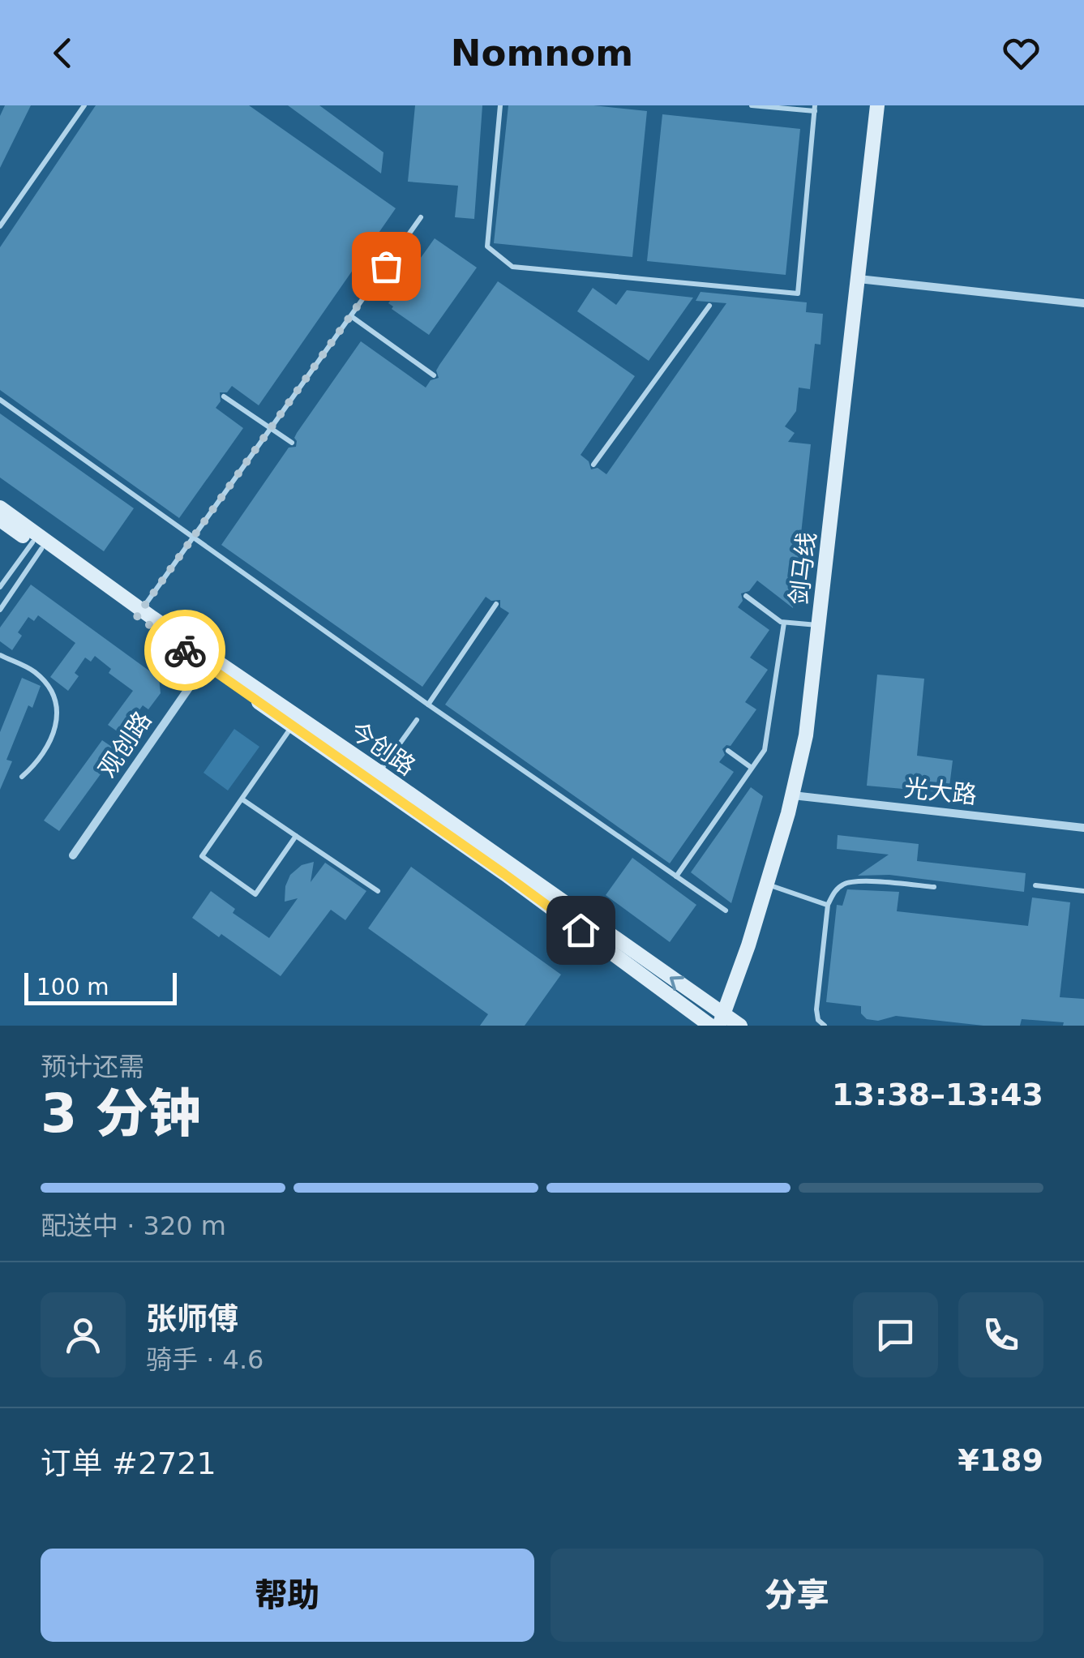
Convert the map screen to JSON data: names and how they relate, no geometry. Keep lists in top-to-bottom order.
{
  "streets": {
    "main road": ["剑马线", "今创路"],
    "street": ["观创路", "光大路"]
  },
  "crossings": [
    ["剑马线", "今创路"],
    ["剑马线", "光大路"],
    ["观创路", "今创路"]
  ],
  "scale_bar": "100 m",
  "page": {
    "header": "Nomnom",
    "scale": "100 m",
    "heading": ["3 分钟", "预计还需", "13:38–13:43"],
    "panel": [
      "张师傅",
      "骑手 · 4.6",
      "订单 #2721",
      "¥189"
    ],
    "bar": "配送中 · 320 m",
    "buttons": ["帮助", "分享"]
  }
}
